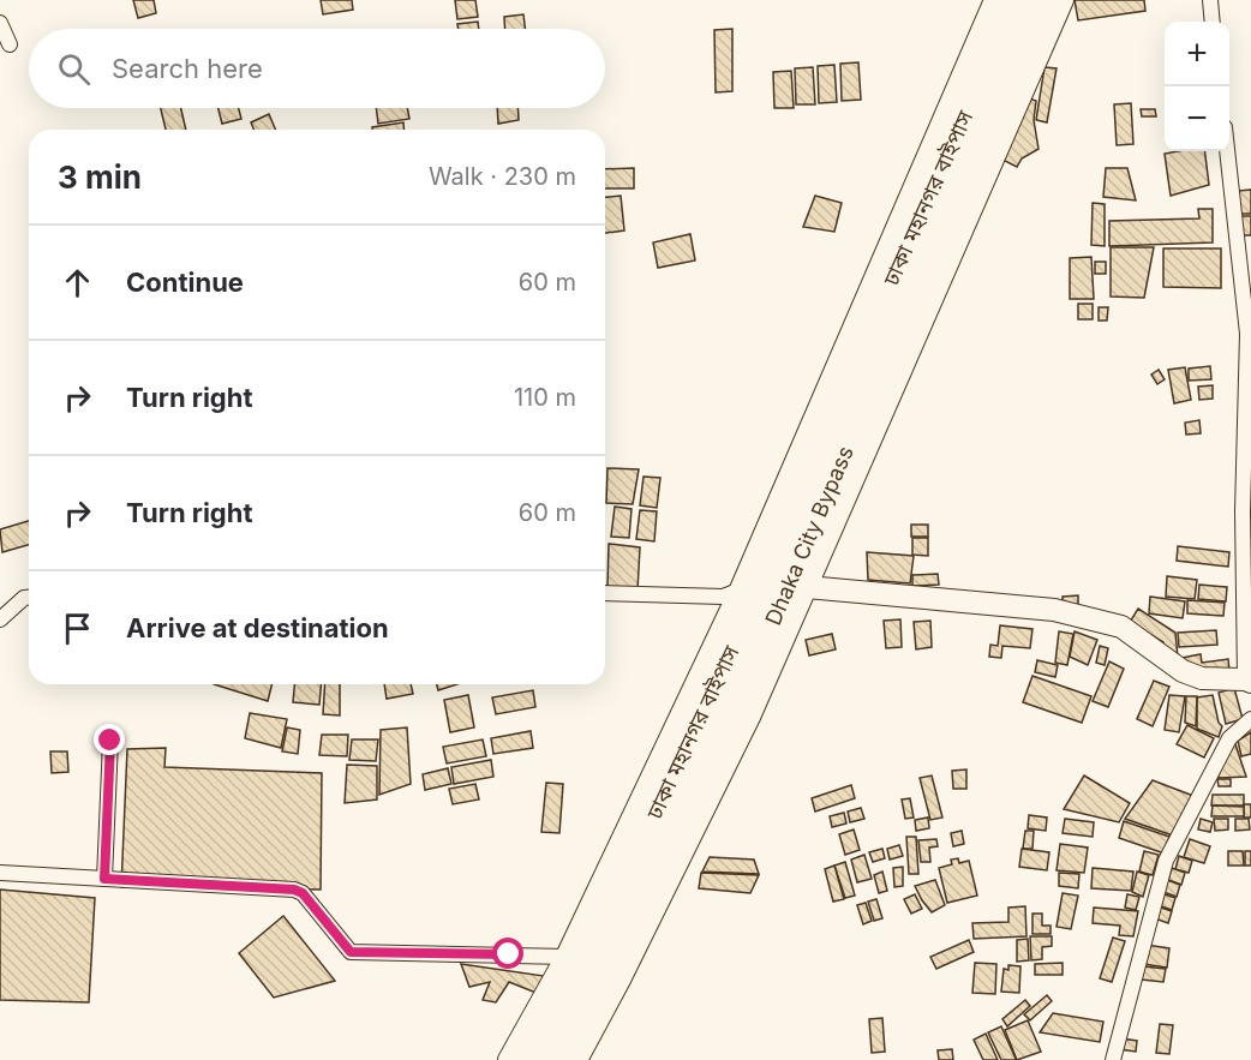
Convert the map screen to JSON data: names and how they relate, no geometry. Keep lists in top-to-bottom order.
{
  "streets": {
    "highway": ["ঢাকা মহানগর বাইপাস", "Dhaka City Bypass"]
  },
  "page": {
    "map_buttons": ["+", "−"],
    "search": "Search here",
    "heading": ["3 min", "Walk · 230 m"],
    "list": [
      ["Continue", "60 m"],
      ["Turn right", "110 m"],
      ["Turn right", "60 m"],
      "Arrive at destination"
    ]
  }
}
